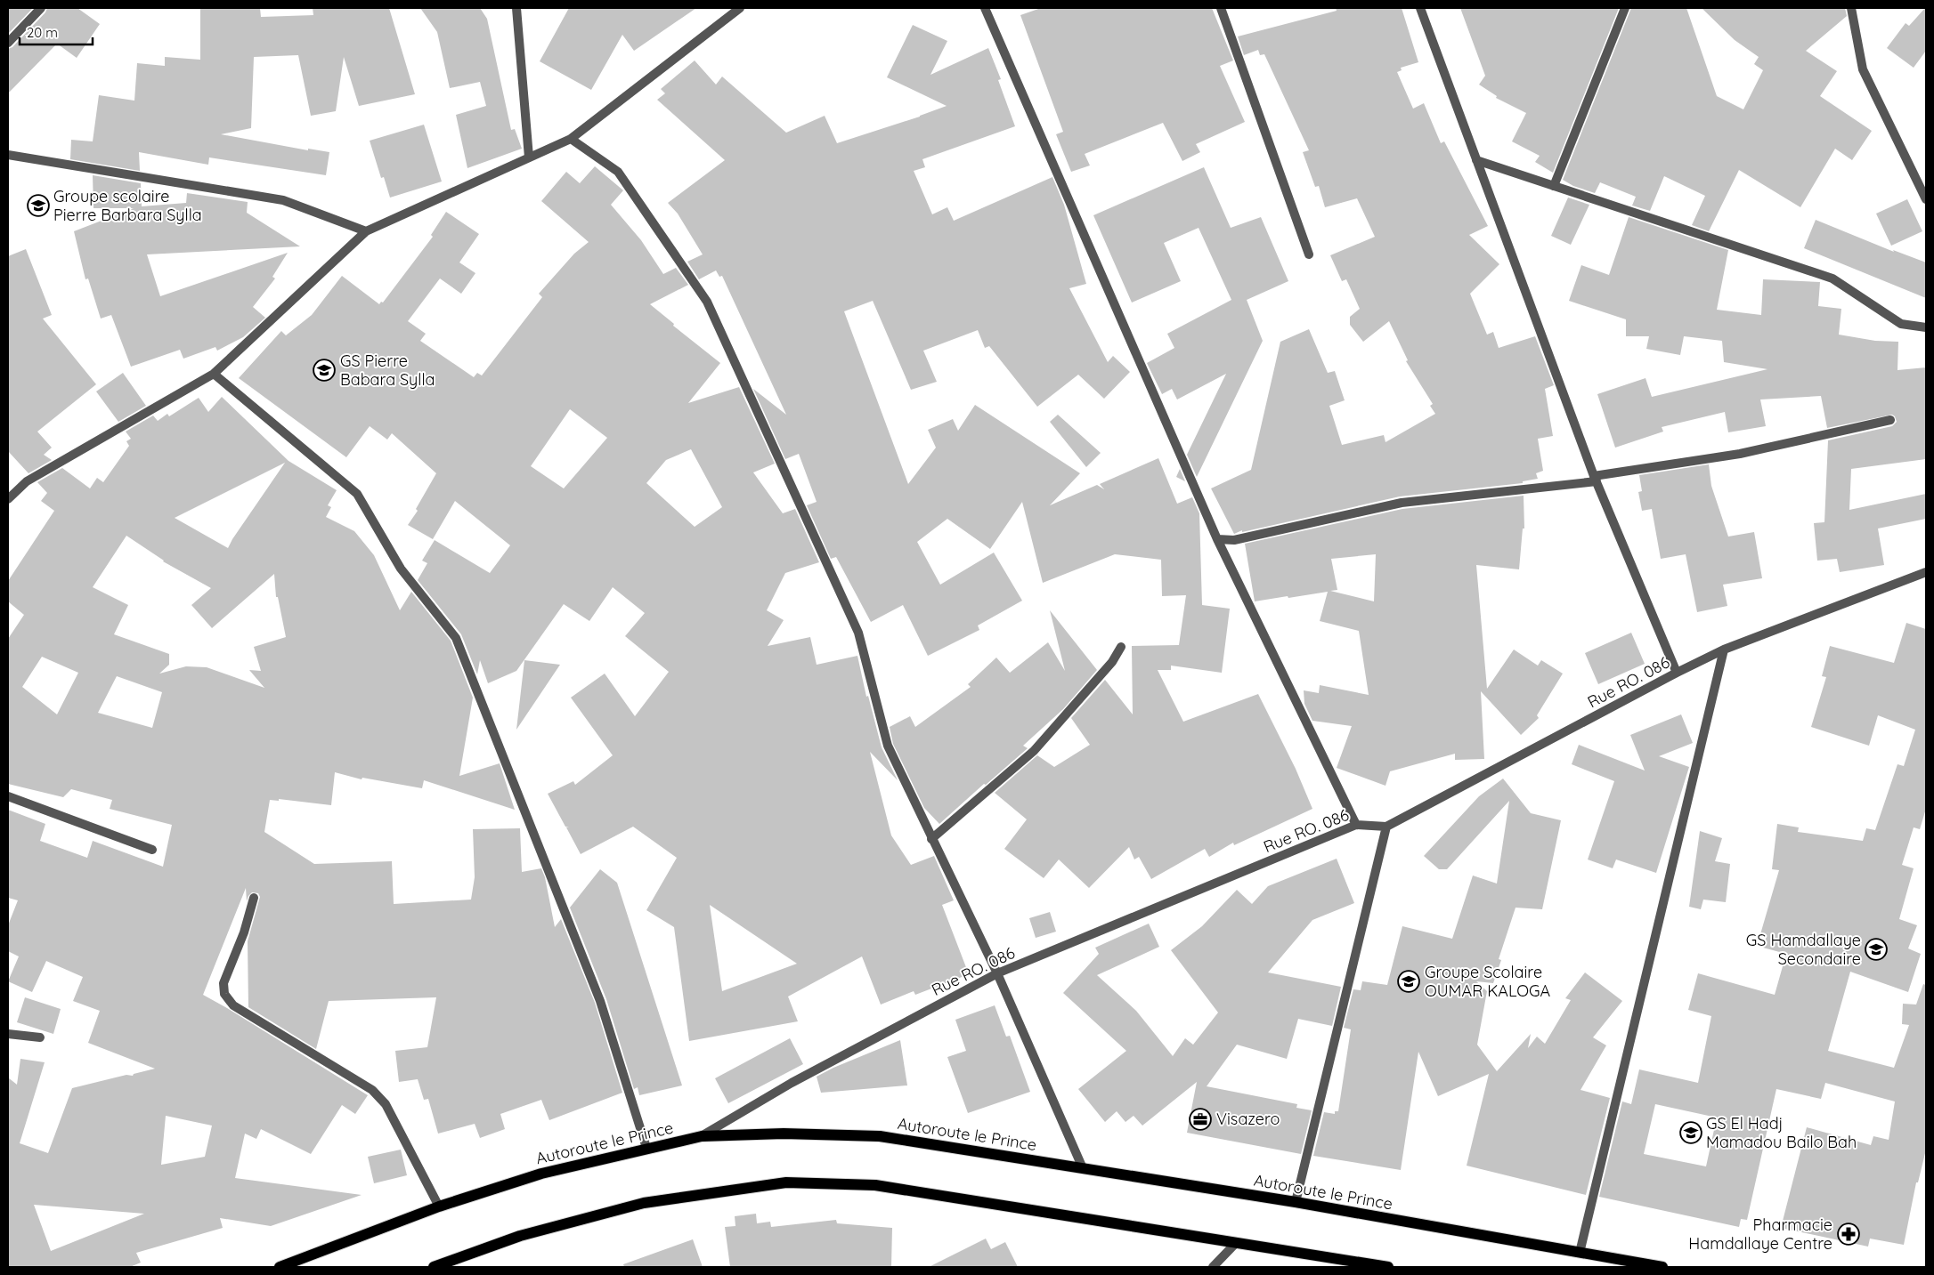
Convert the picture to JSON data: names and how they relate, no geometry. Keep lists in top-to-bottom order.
{
  "streets": {
    "main road": ["Autoroute le Prince"],
    "street": ["Rue RO. 086"]
  },
  "crossings": [
    ["Rue RO. 086", "Autoroute le Prince"]
  ],
  "places": {
    "school or university": [
      "Groupe scolaire Pierre Barbara Sylla",
      "GS Pierre Babara Sylla",
      "GS Hamdallaye Secondaire",
      "Groupe Scolaire OUMAR KALOGA",
      "GS El Hadj Mamadou Bailo Bah"
    ],
    "office": ["Visazero"],
    "pharmacy": ["Pharmacie Hamdallaye Centre"]
  },
  "scale_bar": "20 m"
}
